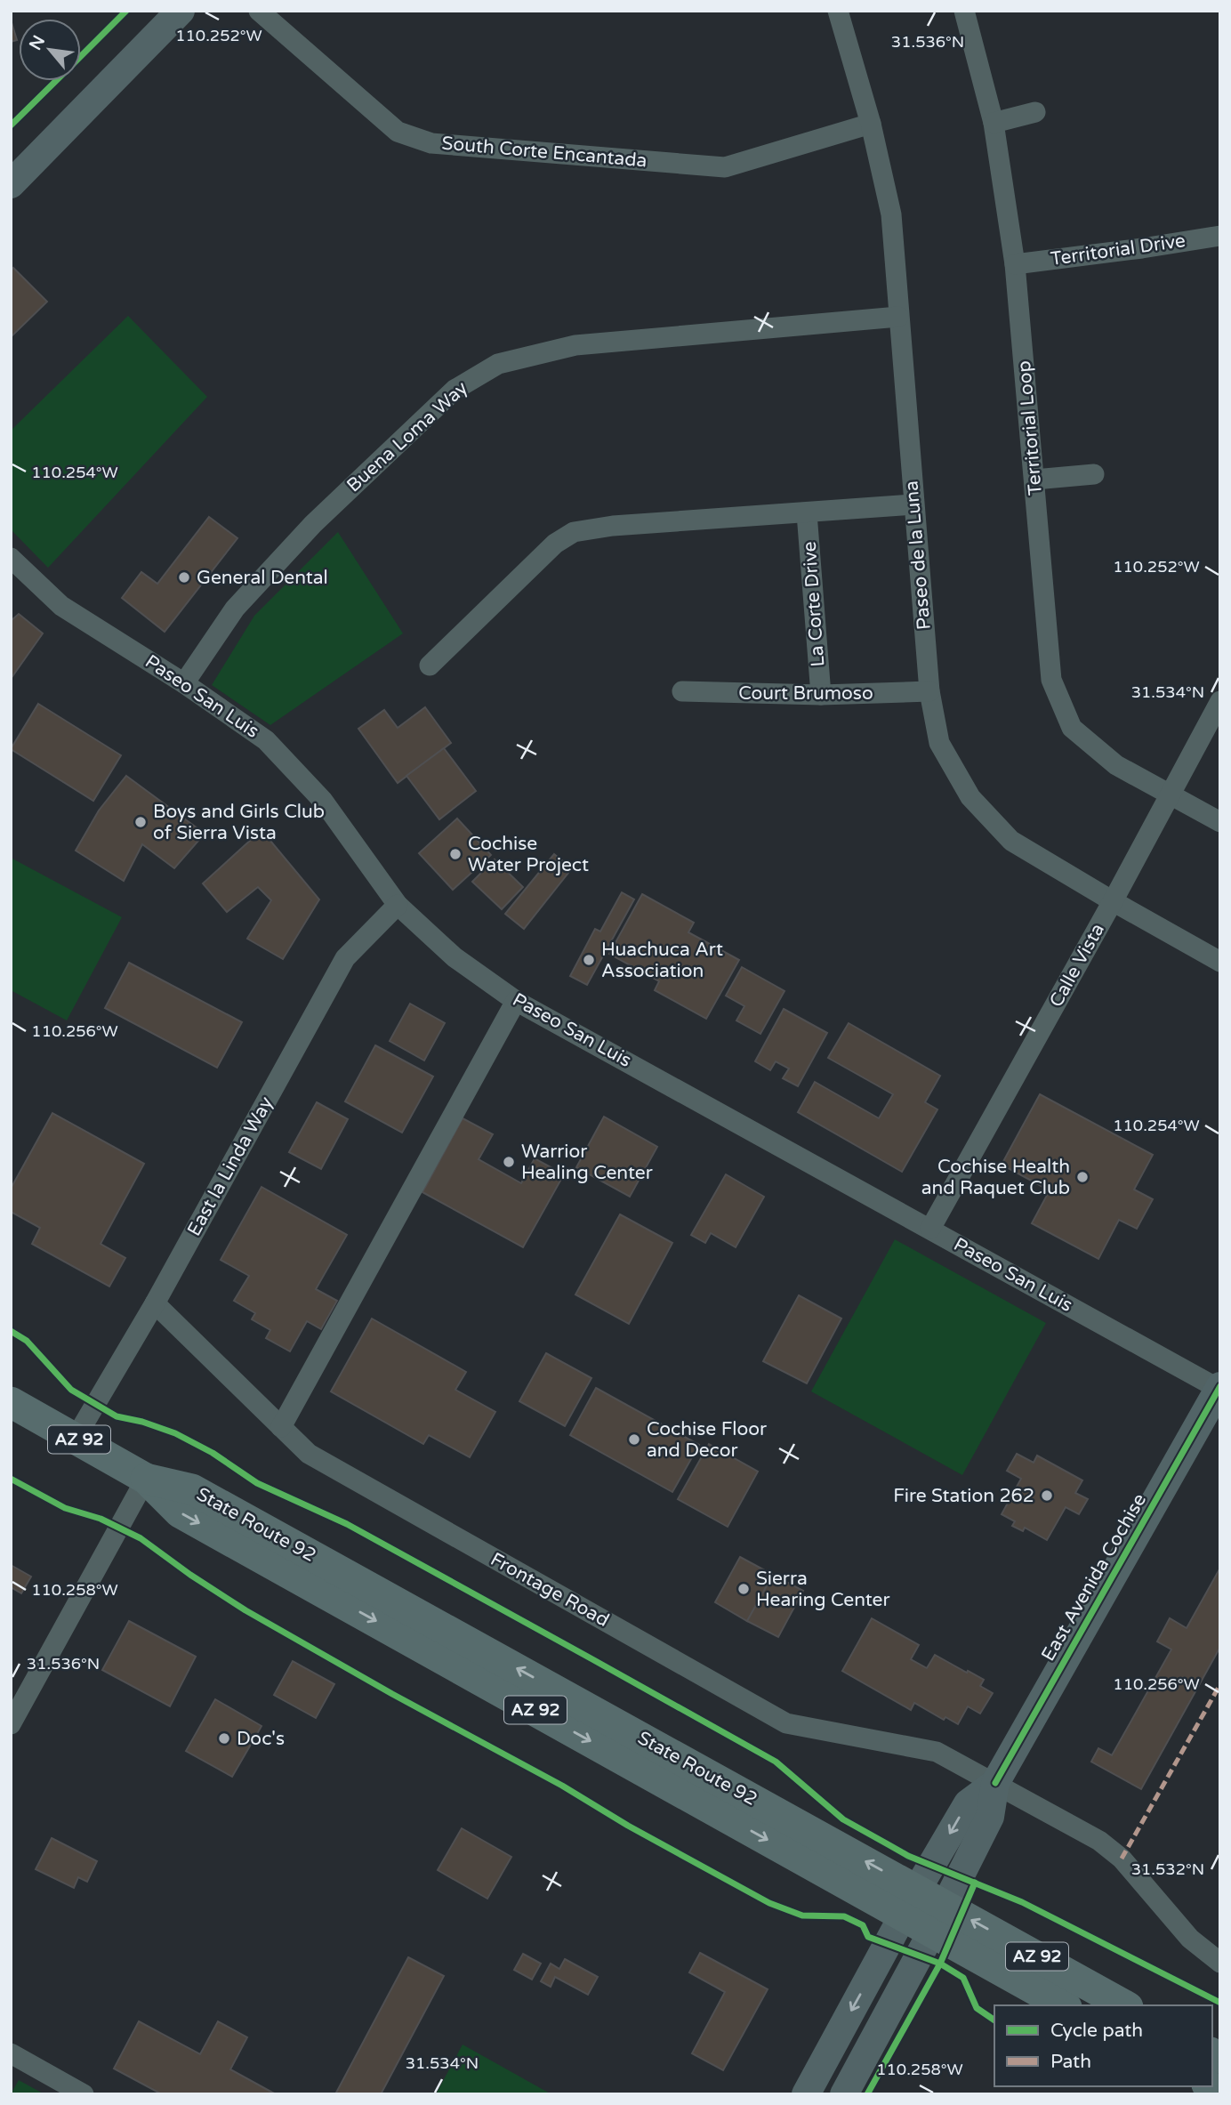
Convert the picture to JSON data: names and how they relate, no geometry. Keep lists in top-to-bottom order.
{
  "streets": {
    "main road": ["AZ 92", "State Route 92"],
    "street": [
      "South Corte Encantada",
      "Territorial Drive",
      "Territorial Loop",
      "Buena Loma Way",
      "Paseo de la Luna",
      "La Corte Drive",
      "Court Brumoso",
      "Paseo San Luis",
      "Calle Vista",
      "East la Linda Way",
      "East Avenida Cochise",
      "Frontage Road"
    ]
  },
  "crossings": [
    ["South Corte Encantada", "Paseo de la Luna"],
    ["Territorial Drive", "Territorial Loop"],
    ["Territorial Loop", "Calle Vista"],
    ["Buena Loma Way", "Paseo de la Luna"],
    ["Buena Loma Way", "Paseo San Luis"],
    ["Paseo de la Luna", "Court Brumoso"],
    ["Paseo de la Luna", "Calle Vista"],
    ["La Corte Drive", "Court Brumoso"],
    ["Paseo San Luis", "Calle Vista"],
    ["Paseo San Luis", "East la Linda Way"],
    ["Paseo San Luis", "East Avenida Cochise"],
    ["East la Linda Way", "AZ 92"],
    ["East la Linda Way", "Frontage Road"],
    ["AZ 92", "State Route 92"],
    ["East Avenida Cochise", "Frontage Road"]
  ],
  "places": [
    "General Dental",
    "Boys and Girls Club of Sierra Vista",
    "Cochise Water Project",
    "Huachuca Art Association",
    "Warrior Healing Center",
    "Cochise Health and Raquet Club",
    "Cochise Floor and Decor",
    "Fire Station 262",
    "Sierra Hearing Center",
    "Doc's"
  ],
  "legend": ["Cycle path", "Path"],
  "north": "top left",
  "coordinates": [
    "110.252°W",
    "31.536°N",
    "110.254°W",
    "31.534°N",
    "110.256°W",
    "110.258°W",
    "31.532°N"
  ]
}
